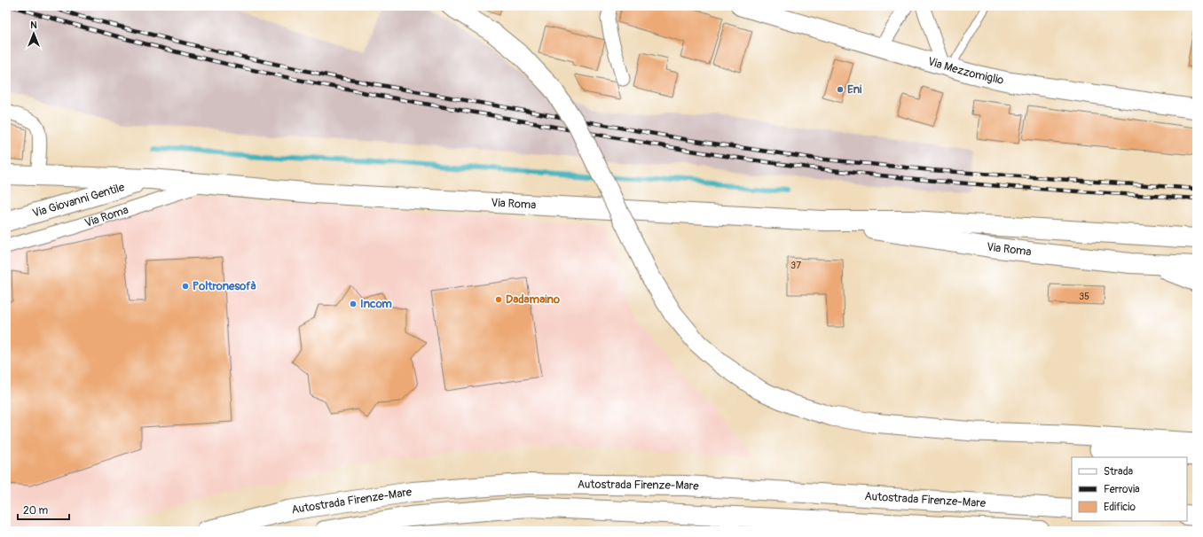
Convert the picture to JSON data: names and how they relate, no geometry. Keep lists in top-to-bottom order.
{
  "streets": {
    "main road": [
      "Via Mezzomiglio",
      "Via Giovanni Gentile",
      "Via Roma",
      "Autostrada Firenze-Mare"
    ]
  },
  "crossings": [
    ["Via Giovanni Gentile", "Via Roma"]
  ],
  "places": [
    "Eni",
    "Poltronesofà",
    "Dadamaino",
    "Incom"
  ],
  "house_numbers": ["37", "35"],
  "legend": ["Strada", "Ferrovia", "Edificio"],
  "scale_bar": "20 m",
  "north": "top"
}
